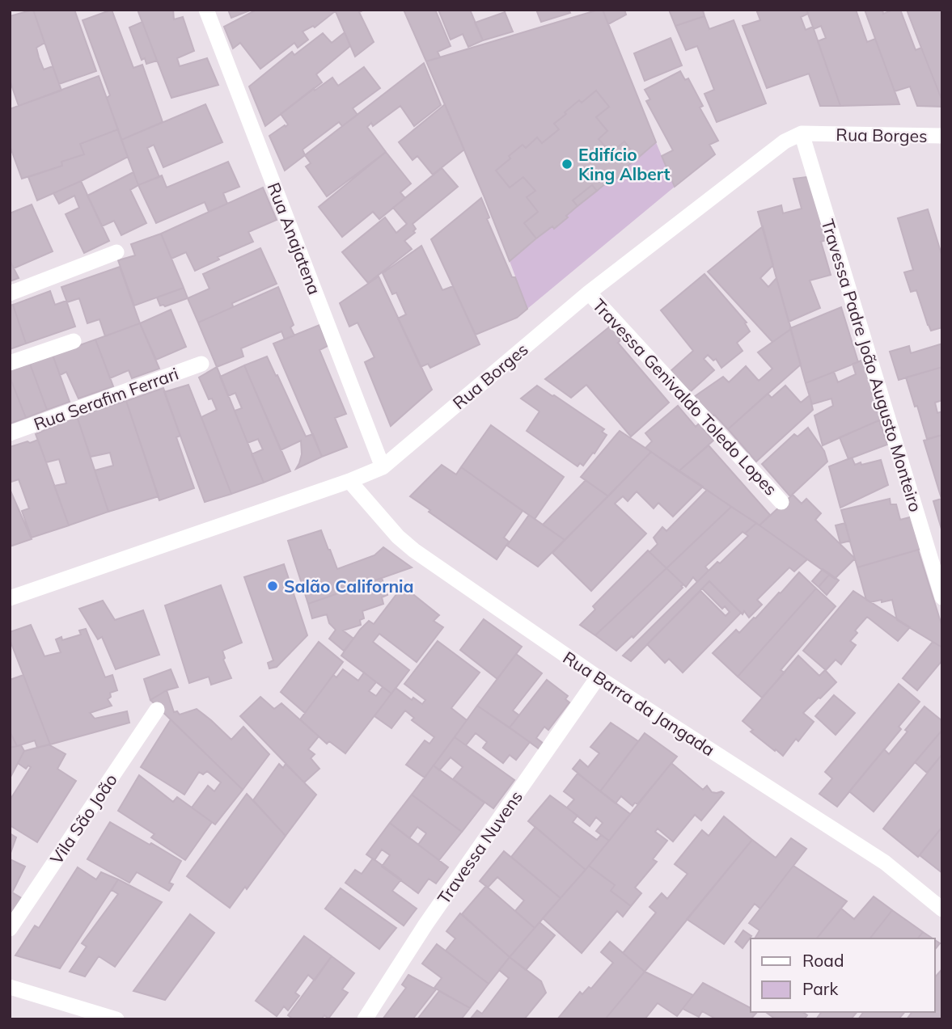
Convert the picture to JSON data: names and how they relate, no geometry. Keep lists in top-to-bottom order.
{
  "streets": {
    "street": [
      "Rua Borges",
      "Rua Anajatena",
      "Travessa Padre João Augusto Monteiro",
      "Travessa Genivaldo Toledo Lopes",
      "Rua Serafim Ferrari",
      "Rua Barra da Jangada",
      "Vila São João",
      "Travessa Nuvens"
    ]
  },
  "crossings": [
    ["Rua Borges", "Rua Anajatena"],
    ["Rua Borges", "Travessa Padre João Augusto Monteiro"],
    ["Rua Borges", "Travessa Genivaldo Toledo Lopes"],
    ["Rua Borges", "Rua Barra da Jangada"],
    ["Rua Barra da Jangada", "Travessa Nuvens"]
  ],
  "places": ["Edifício King Albert", "Salão California"],
  "legend": ["Road", "Park"]
}
